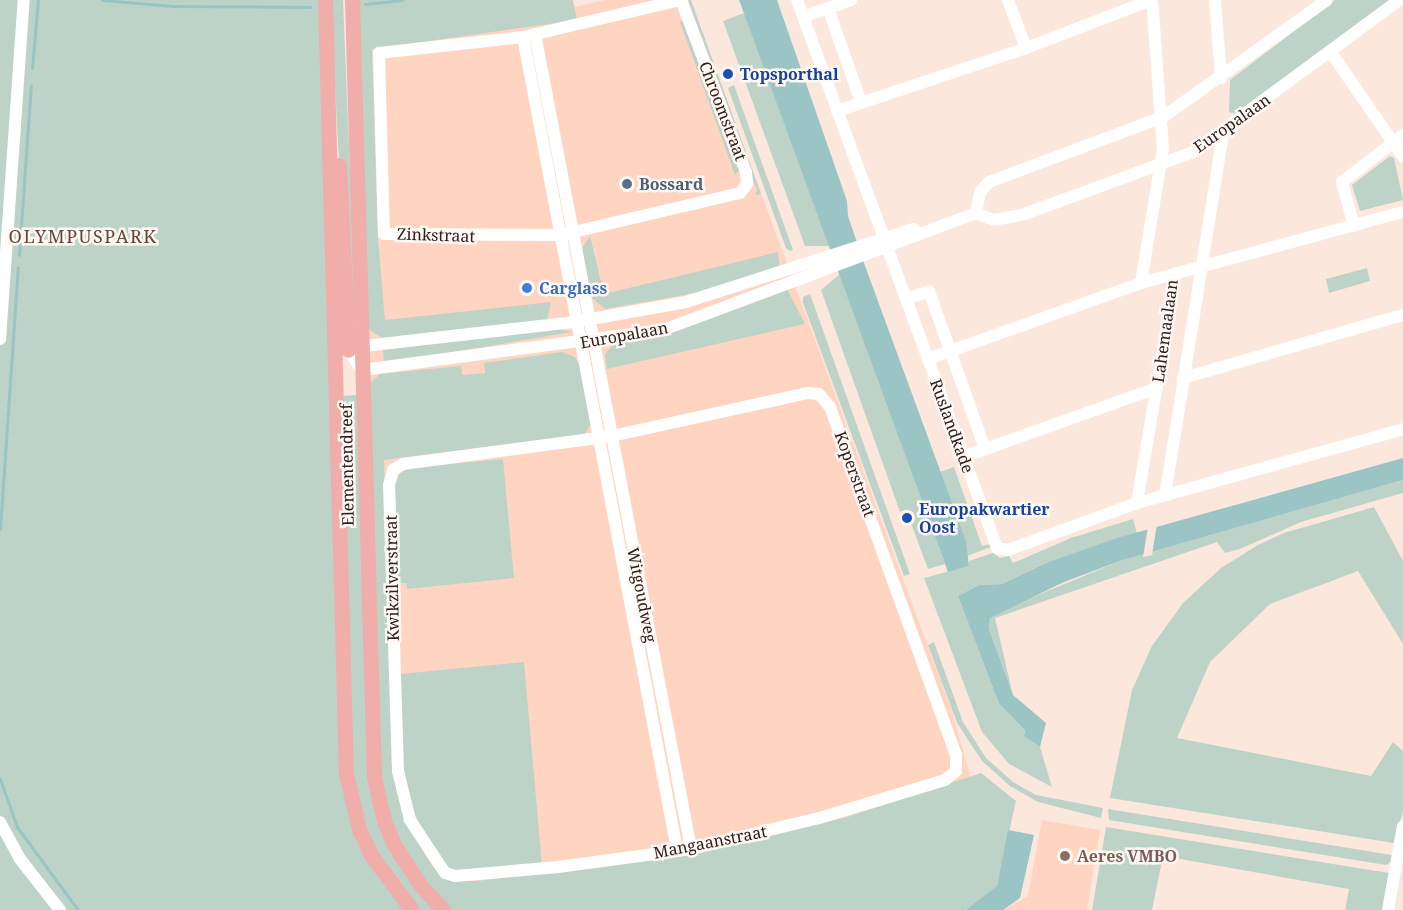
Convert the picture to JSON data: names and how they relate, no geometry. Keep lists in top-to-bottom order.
{
  "streets": {
    "main road": ["Elementendreef"],
    "street": [
      "Chroomstraat",
      "Europalaan",
      "Zinkstraat",
      "Lahemaalaan",
      "Ruslandkade",
      "Koperstraat",
      "Kwikzilverstraat",
      "Witgoudweg",
      "Mangaanstraat"
    ]
  },
  "crossings": [
    ["Chroomstraat", "Zinkstraat"],
    ["Chroomstraat", "Witgoudweg"],
    ["Europalaan", "Lahemaalaan"],
    ["Europalaan", "Ruslandkade"],
    ["Europalaan", "Elementendreef"],
    ["Europalaan", "Witgoudweg"],
    ["Zinkstraat", "Witgoudweg"],
    ["Lahemaalaan", "Ruslandkade"],
    ["Koperstraat", "Kwikzilverstraat"],
    ["Koperstraat", "Witgoudweg"],
    ["Koperstraat", "Mangaanstraat"],
    ["Kwikzilverstraat", "Witgoudweg"],
    ["Kwikzilverstraat", "Mangaanstraat"],
    ["Witgoudweg", "Mangaanstraat"]
  ],
  "districts": ["OLYMPUSPARK"],
  "places": [
    "Topsporthal",
    "Bossard",
    "Carglass",
    "Europakwartier Oost",
    "Aeres VMBO"
  ]
}
